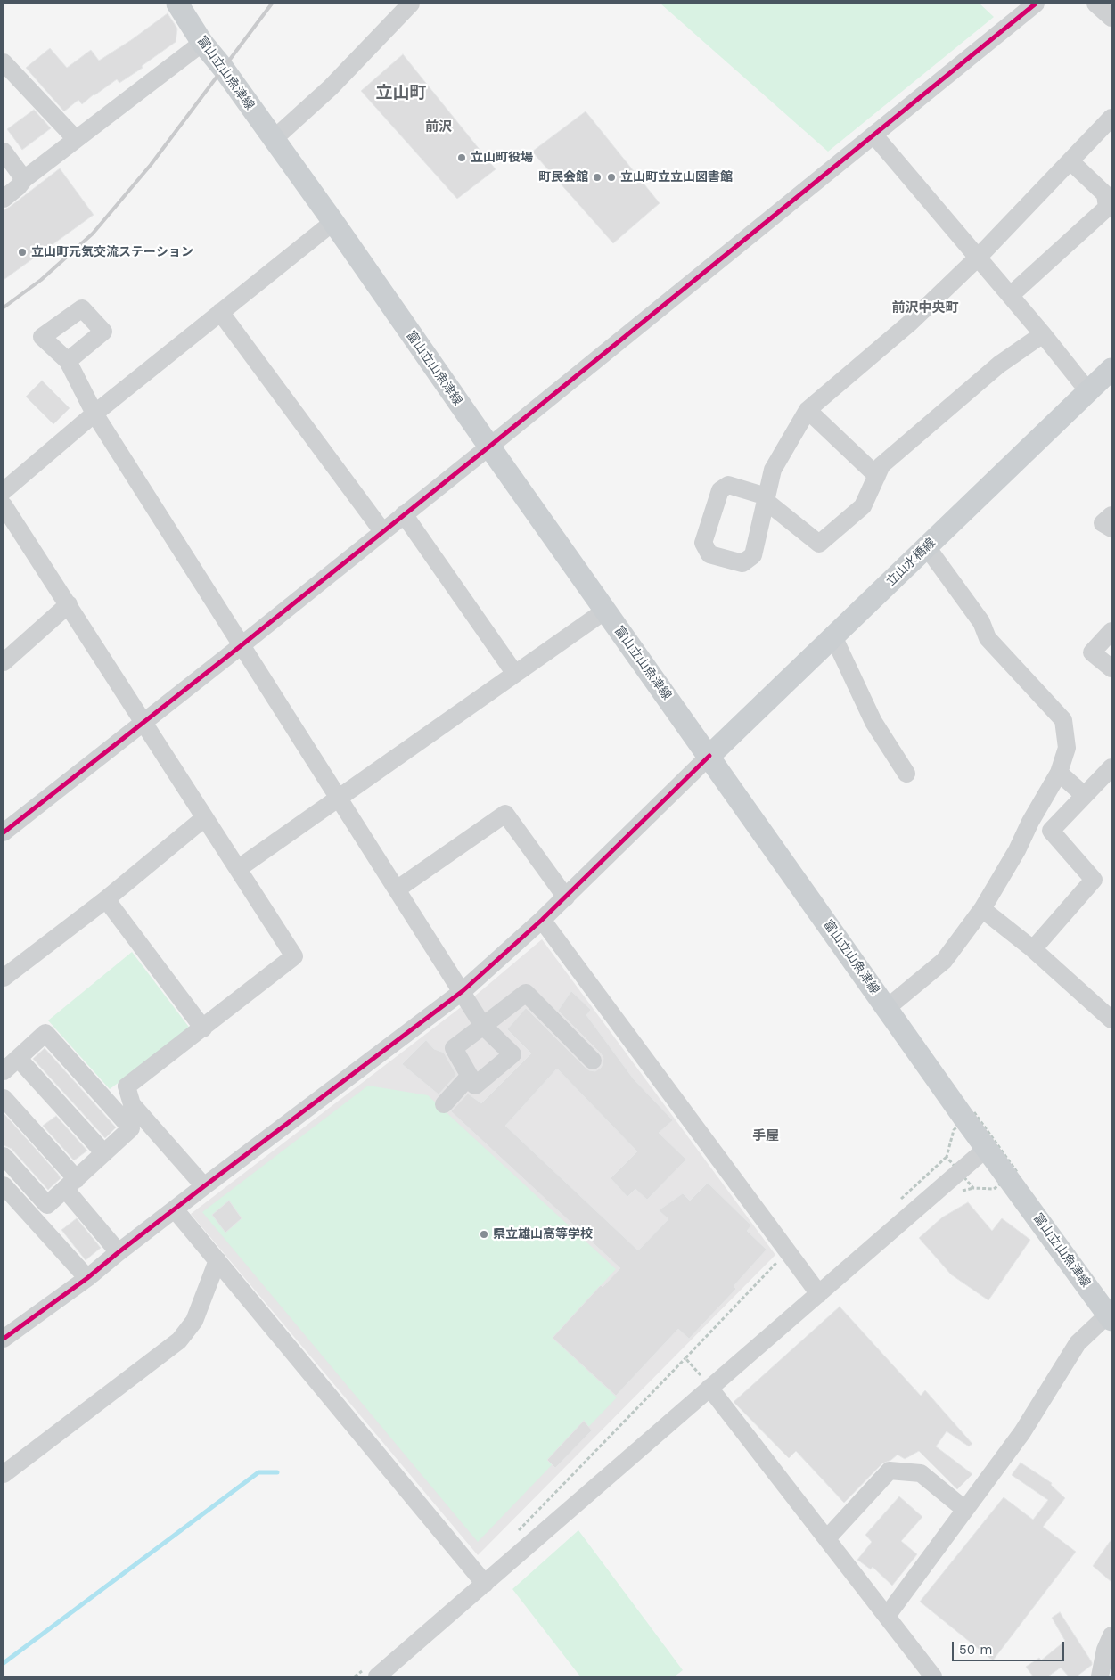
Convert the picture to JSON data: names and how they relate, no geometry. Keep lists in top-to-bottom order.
{
  "streets": {
    "main road": ["富山立山魚津線", "立山水橋線"]
  },
  "crossings": [
    ["富山立山魚津線", "立山水橋線"]
  ],
  "districts": [
    "立山町",
    "前沢",
    "前沢中央町",
    "手屋"
  ],
  "places": [
    "立山町役場",
    "町民会館",
    "立山町立立山図書館",
    "立山町元気交流ステーション",
    "県立雄山高等学校"
  ],
  "scale_bar": "50 m"
}
